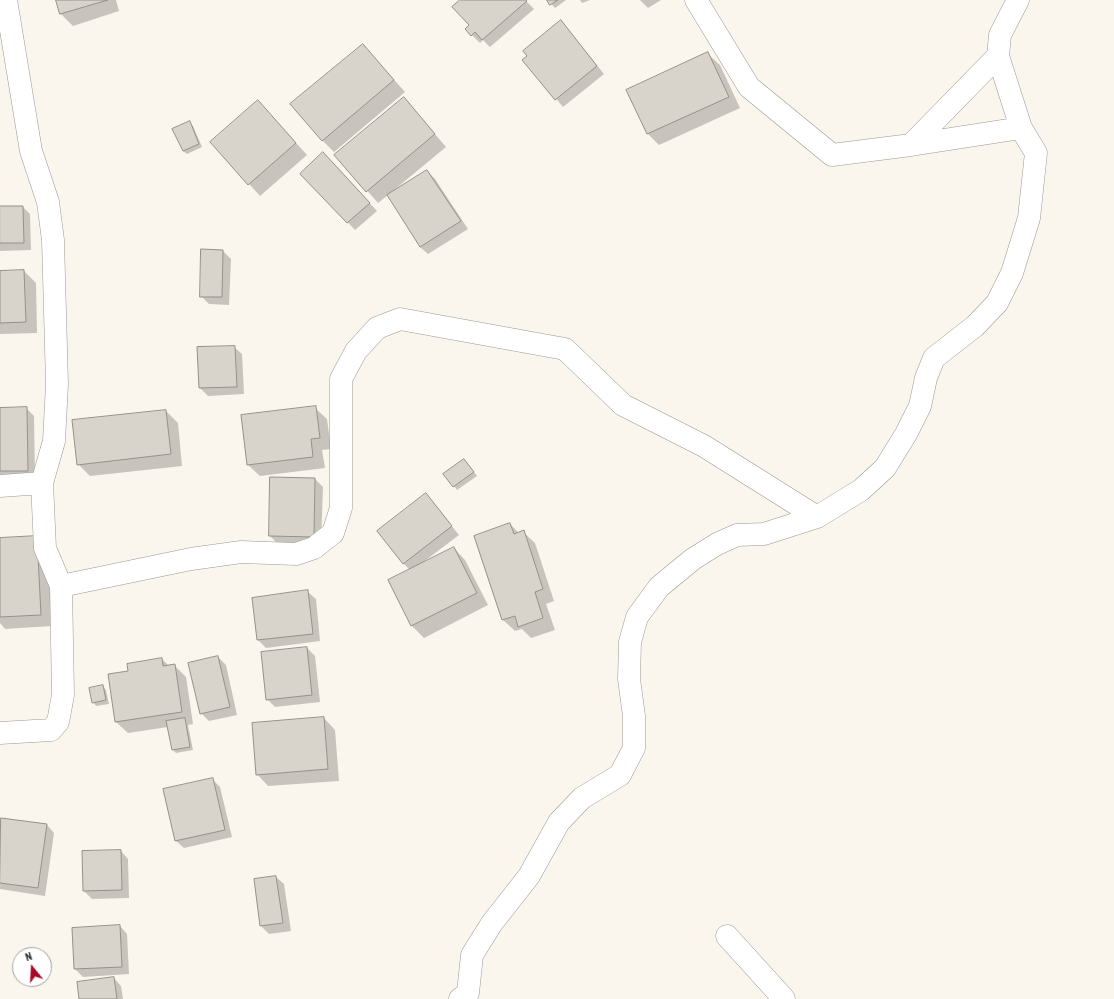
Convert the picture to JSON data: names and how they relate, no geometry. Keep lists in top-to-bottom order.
{
  "north": "top"
}
